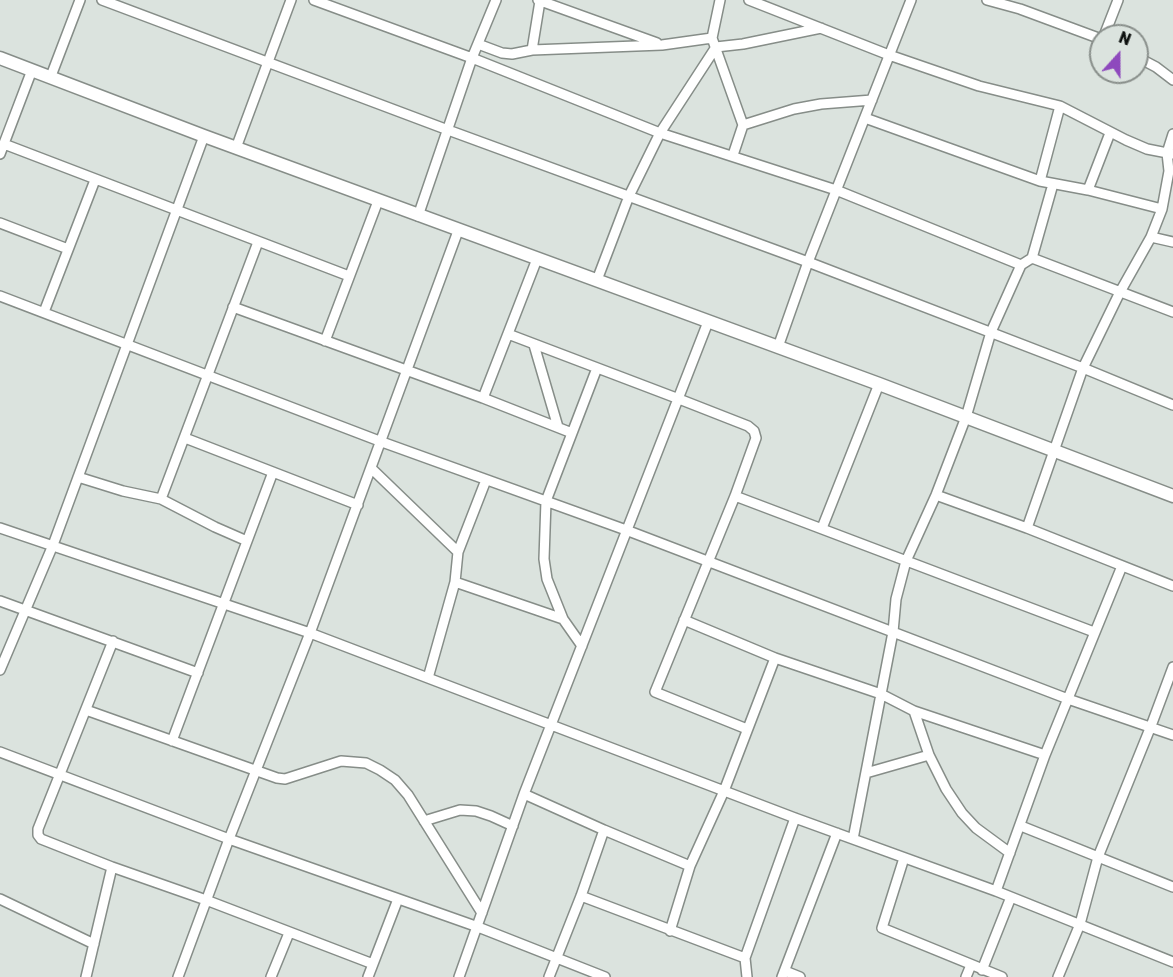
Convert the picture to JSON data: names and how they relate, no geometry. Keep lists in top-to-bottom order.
{
  "north": "top"
}
